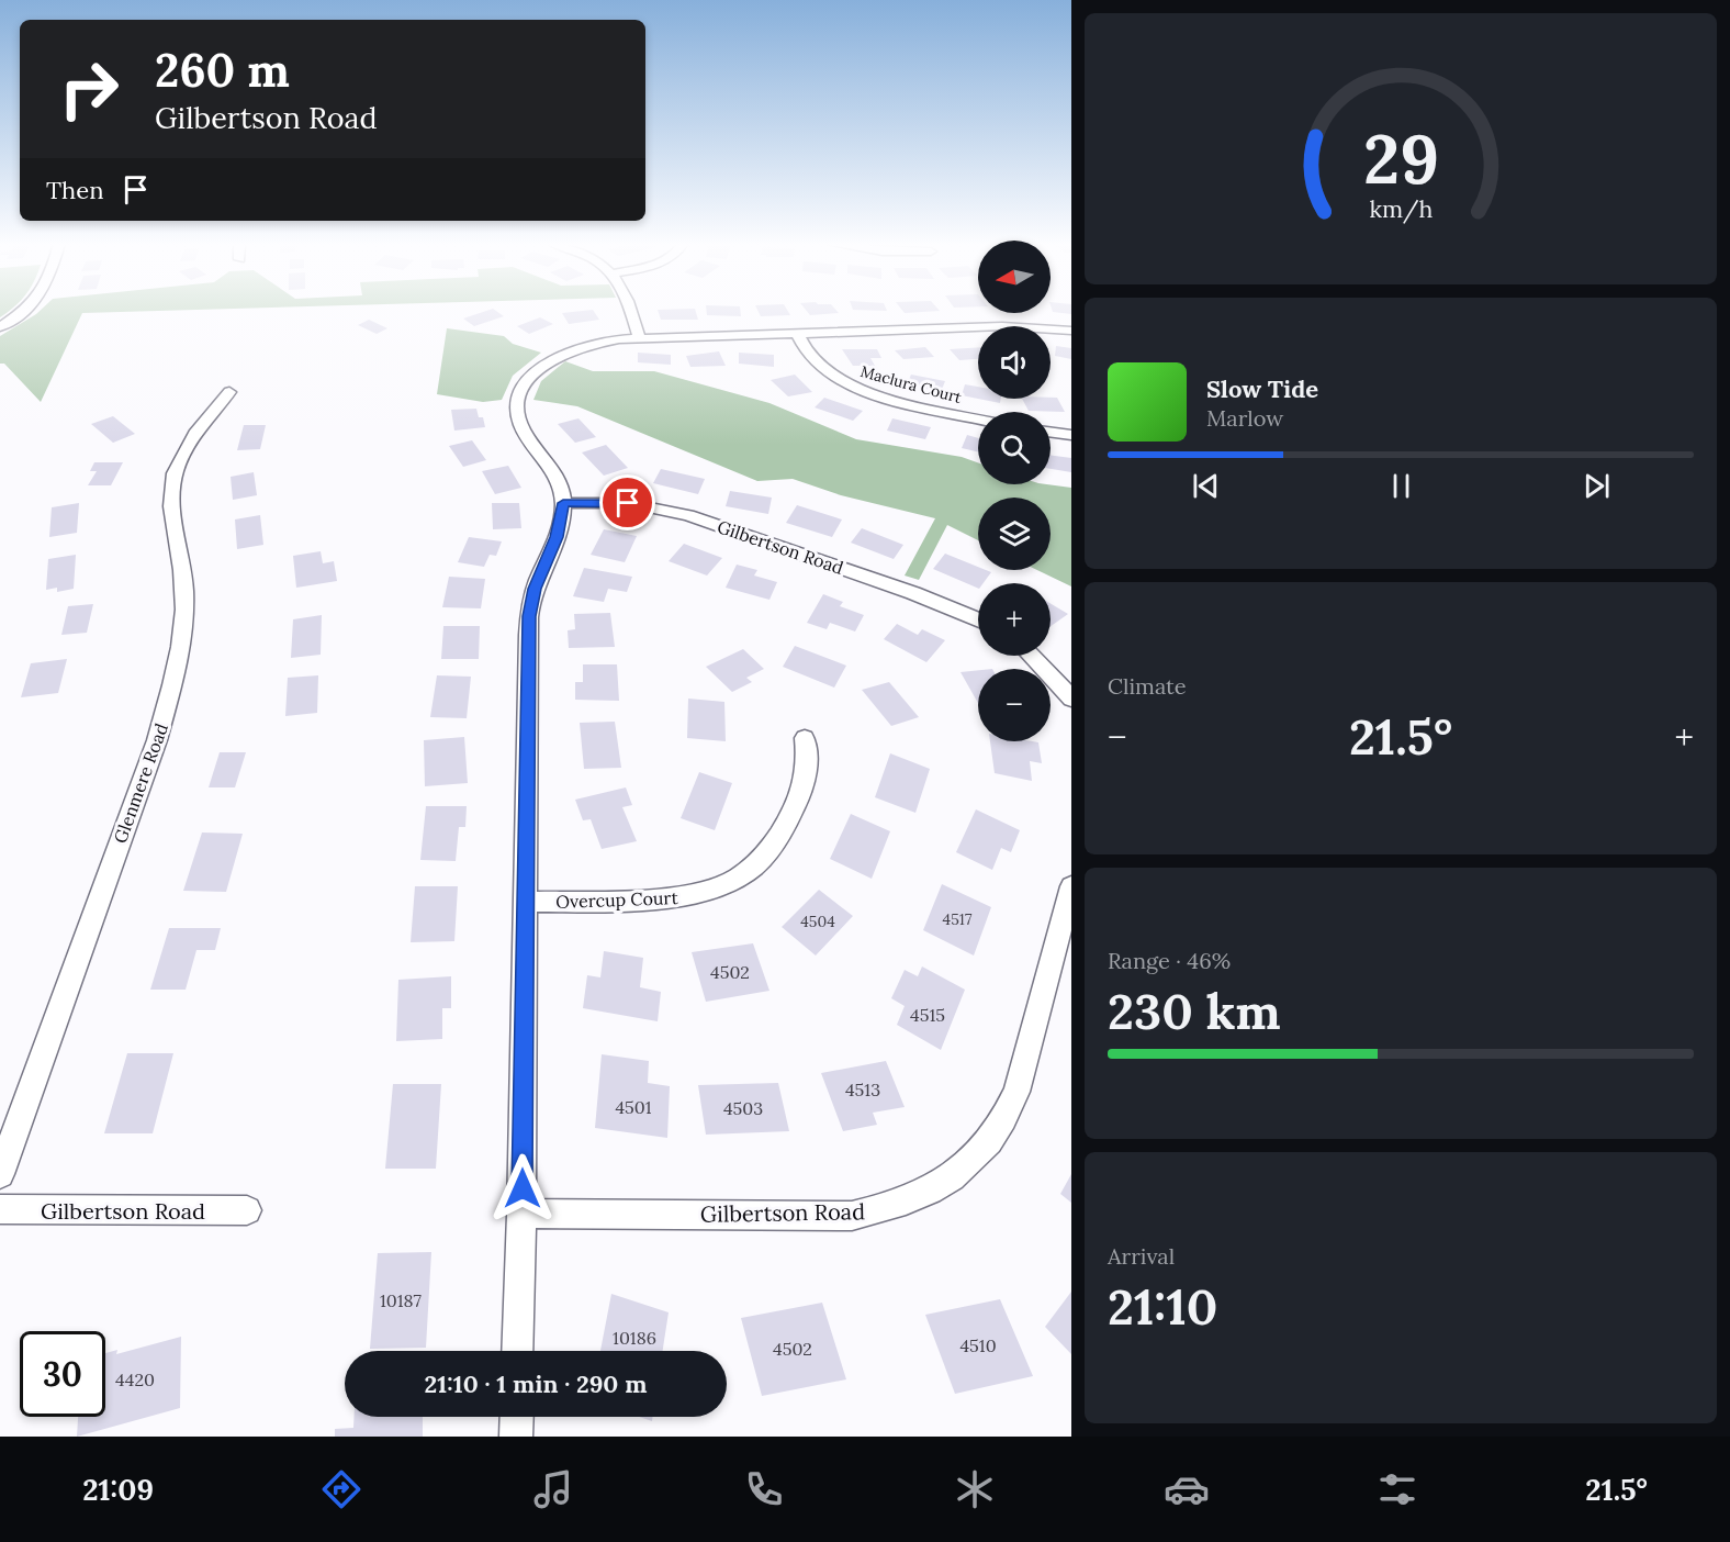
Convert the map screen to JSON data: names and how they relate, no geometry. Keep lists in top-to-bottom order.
{
  "streets": {
    "street": [
      "Maclura Court",
      "Gilbertson Road",
      "Glenmere Road",
      "Overcup Court"
    ]
  },
  "house_numbers": [
    "4517",
    "4504",
    "4502",
    "4515",
    "4513",
    "4501",
    "4503",
    "10187",
    "10186",
    "4510",
    "4502",
    "4420"
  ],
  "north": "left",
  "page": {
    "turn": ["260 m", "Gilbertson Road"],
    "then": "Then",
    "map_buttons": ["+", "−"],
    "song": ["Slow Tide", "Marlow"],
    "tile": [
      "Climate",
      ["Range · 46%", "230 km"],
      ["Arrival", "21:10"]
    ],
    "heat": ["−", "21.5°", "+"],
    "limit": "30",
    "trip": "21:10 · 1 min · 290 m",
    "tabs": ["21:09", "21.5°"],
    "gauge": ["29", "km/h"]
  }
}
